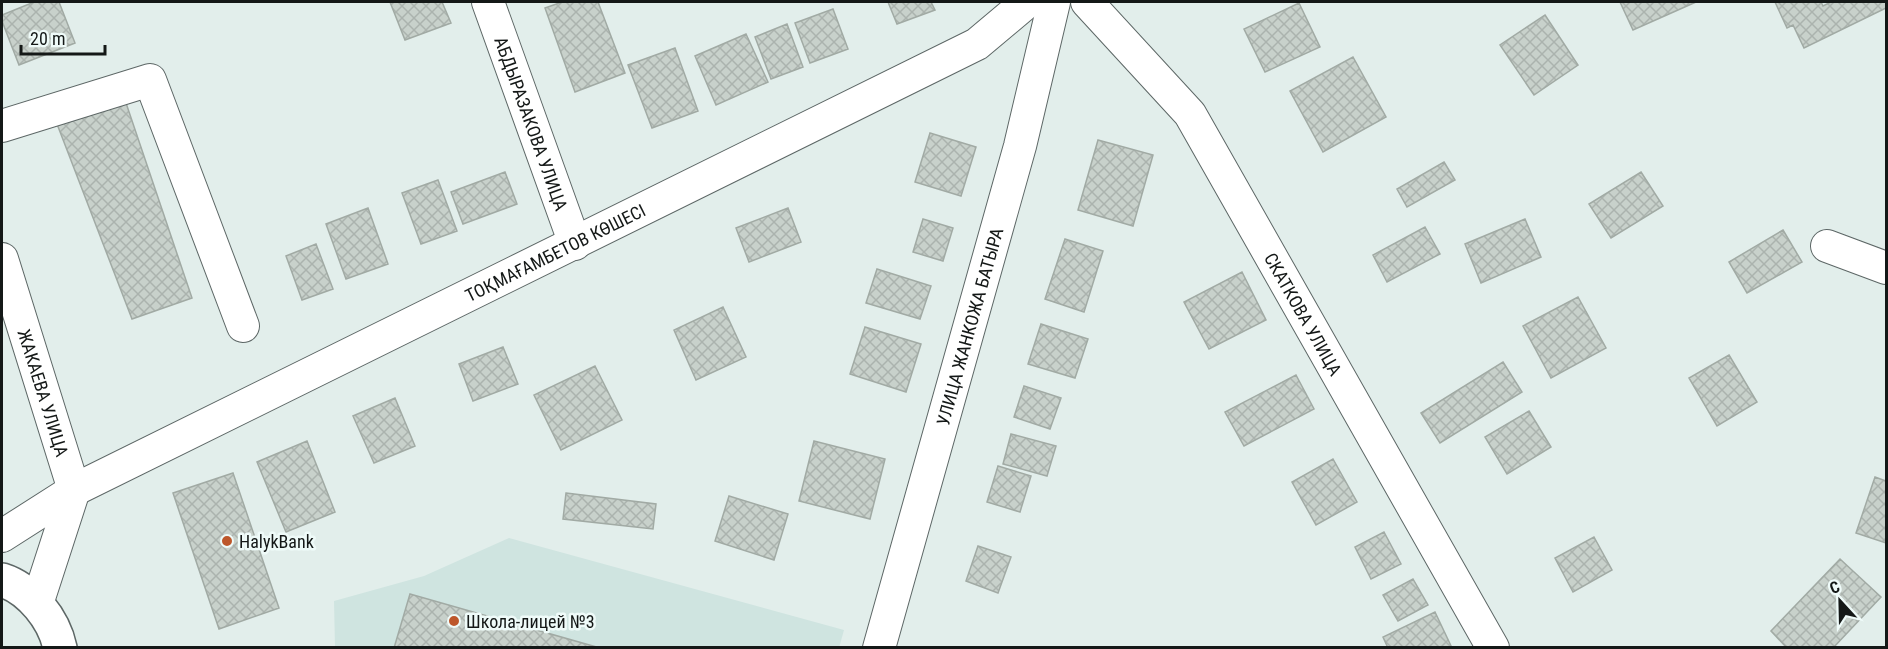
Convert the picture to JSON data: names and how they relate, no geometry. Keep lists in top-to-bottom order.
{
  "streets": {
    "street": [
      "АБДЫРАЗАКОВА УЛИЦА",
      "ТОҚМАҒАМБЕТОВ КӨШЕСІ",
      "СКАТКОВА УЛИЦА",
      "УЛИЦА ЖАНКОЖА БАТЫРА",
      "ЖАКАЕВА УЛИЦА"
    ]
  },
  "crossings": [
    ["АБДЫРАЗАКОВА УЛИЦА", "ТОҚМАҒАМБЕТОВ КӨШЕСІ"],
    ["ТОҚМАҒАМБЕТОВ КӨШЕСІ", "ЖАКАЕВА УЛИЦА"]
  ],
  "places": ["HalykBank", "Школа-лицей №3"],
  "scale_bar": "20 m",
  "north": "top"
}
